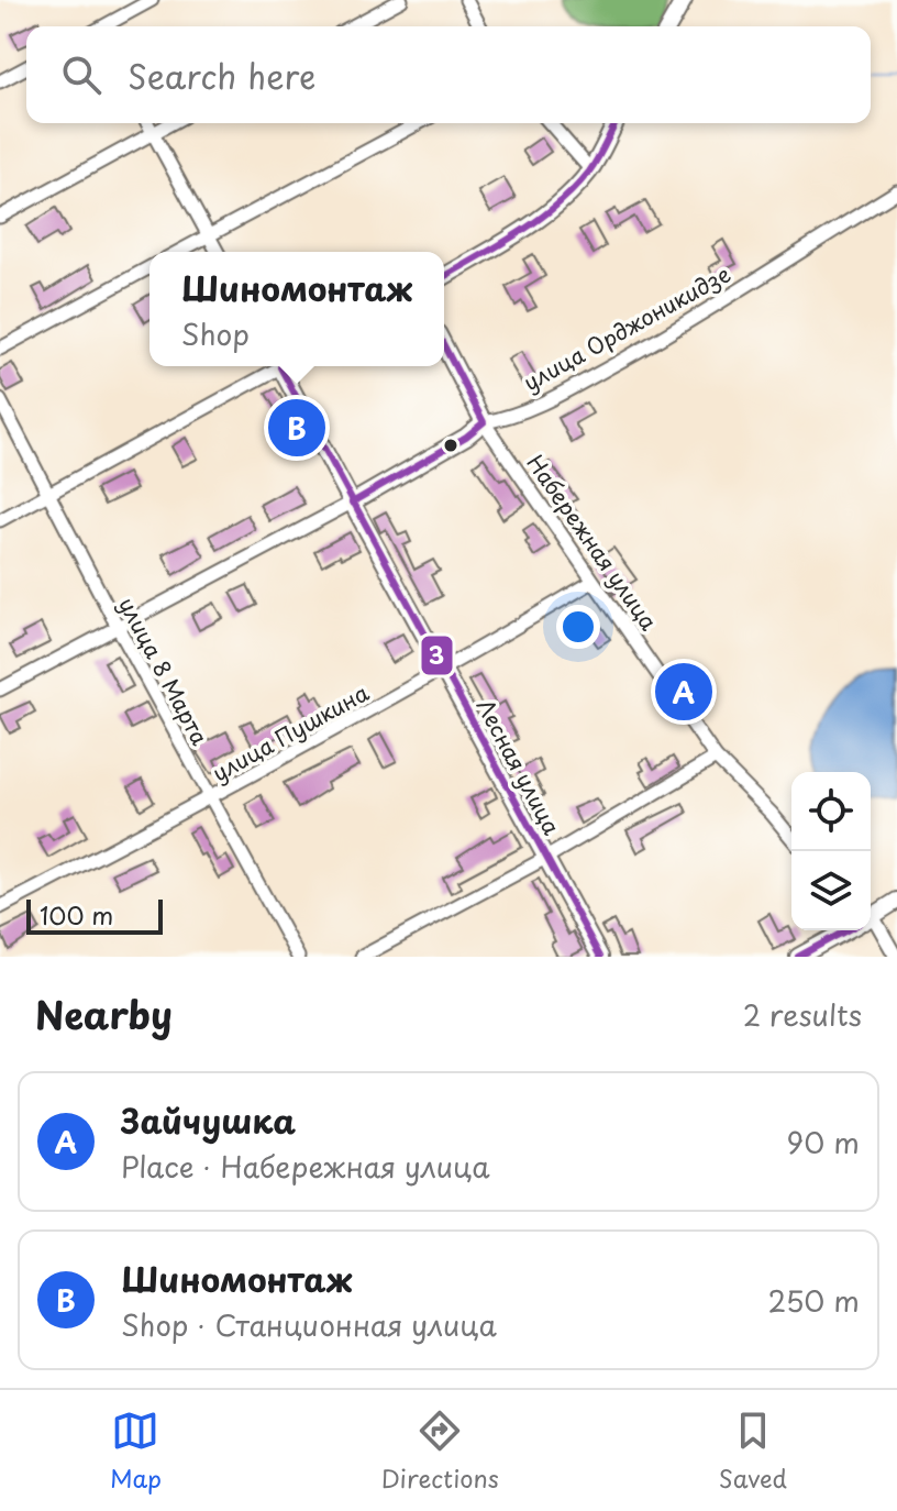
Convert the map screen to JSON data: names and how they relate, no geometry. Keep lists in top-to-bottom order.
{
  "streets": {
    "main road": ["улица Орджоникидзе", "Набережная улица", "Лесная улица"],
    "street": ["улица 8 Марта", "улица Пушкина"]
  },
  "crossings": [
    ["улица Орджоникидзе", "Набережная улица"],
    ["улица Орджоникидзе", "улица 8 Марта"],
    ["улица Орджоникидзе", "Лесная улица"],
    ["Набережная улица", "улица Пушкина"],
    ["улица 8 Марта", "улица Пушкина"],
    ["улица Пушкина", "Лесная улица"]
  ],
  "lines": ["transit line 3"],
  "scale_bar": "100 m",
  "page": {
    "search": "Search here",
    "popup": ["Шиномонтаж", "Shop"],
    "pins": ["B", "A"],
    "scale": "100 m",
    "heading": ["Nearby", "2 results"],
    "list": [
      {
        "mark": "A",
        "name": "Зайчушка",
        "note": "Place · Набережная улица",
        "value": "90 m"
      },
      {
        "mark": "B",
        "name": "Шиномонтаж",
        "note": "Shop · Станционная улица",
        "value": "250 m"
      }
    ],
    "nav": ["Map", "Directions", "Saved"]
  }
}
